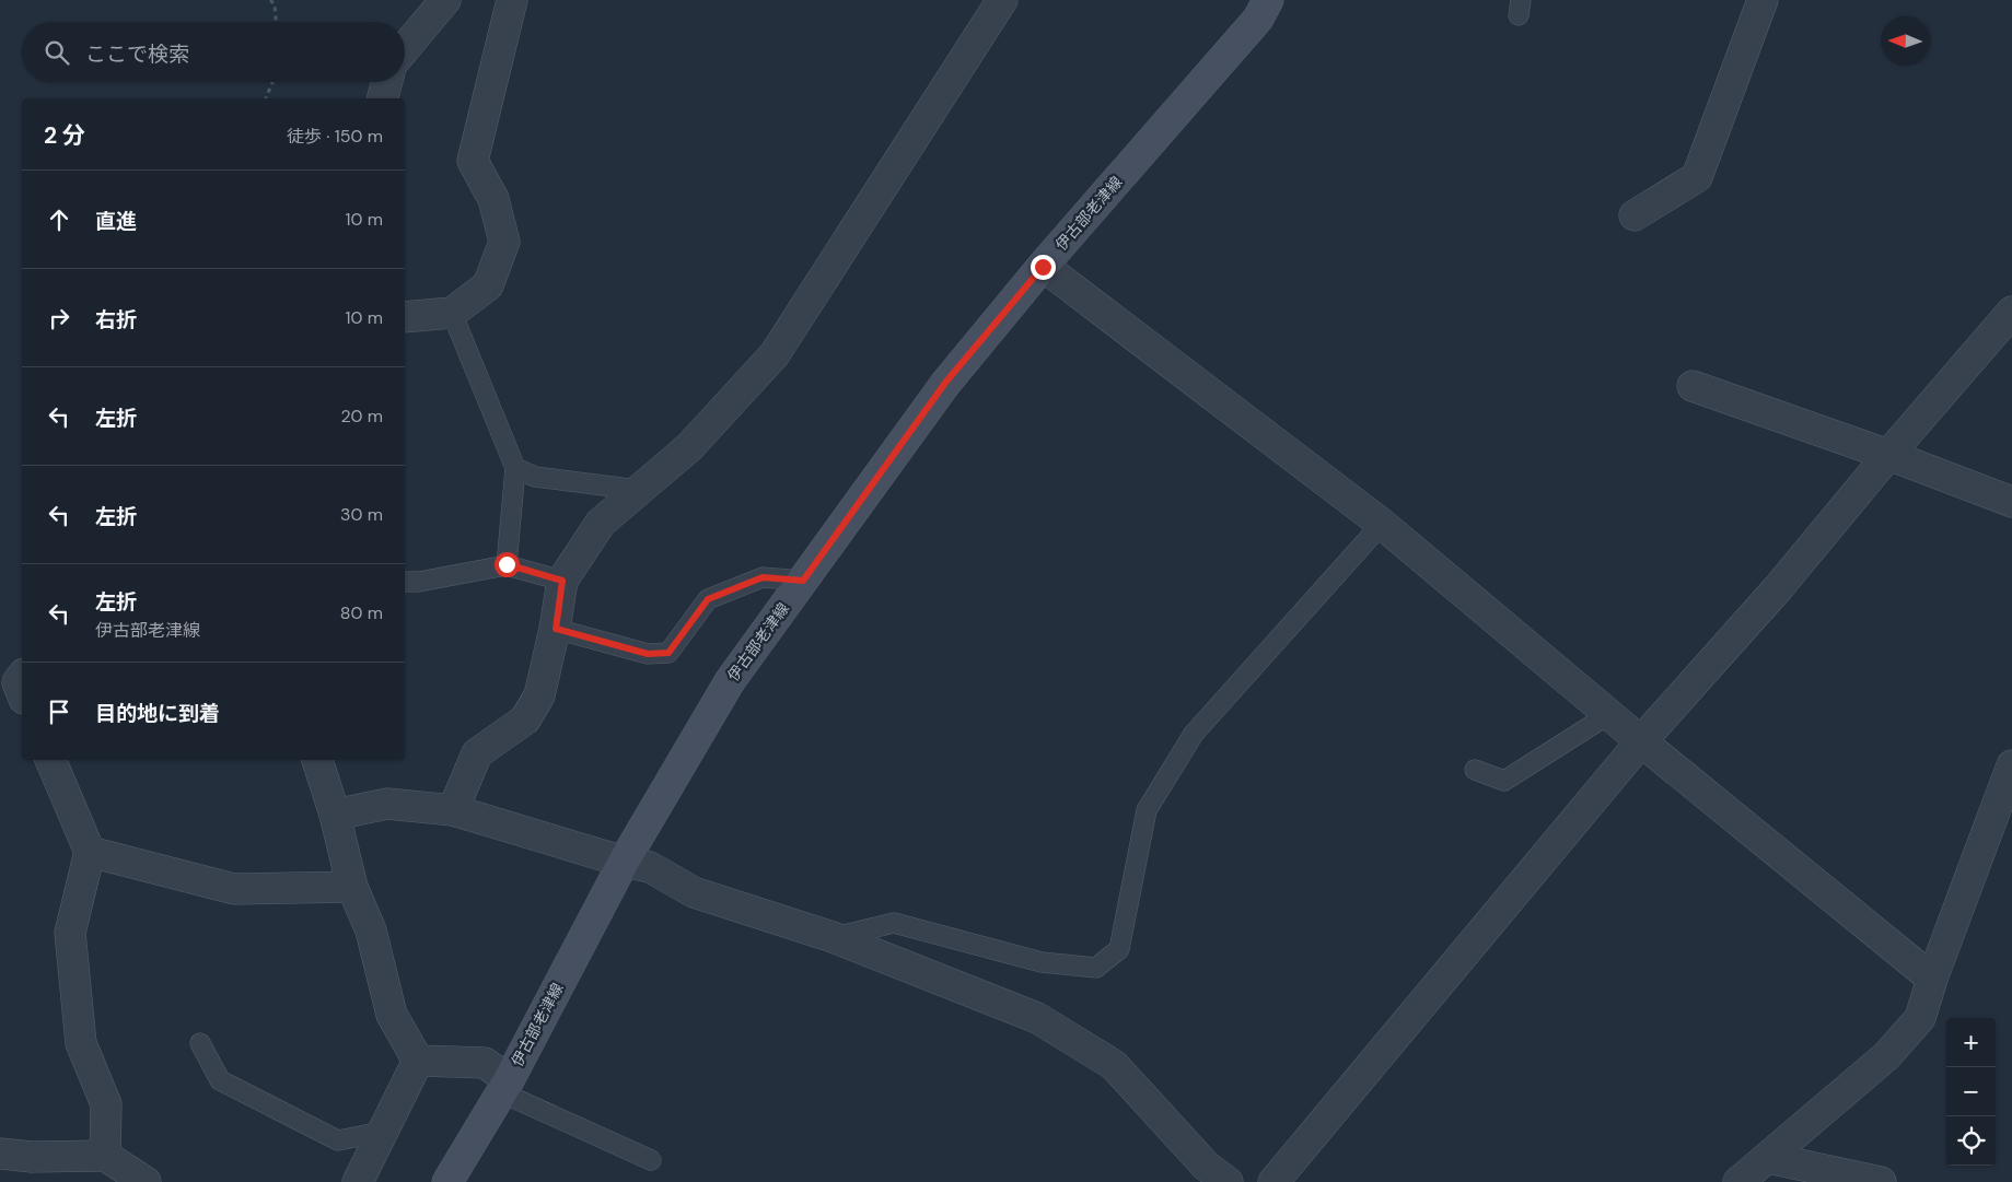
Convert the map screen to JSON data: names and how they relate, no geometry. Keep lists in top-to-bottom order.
{
  "streets": {
    "main road": ["伊古部老津線"]
  },
  "north": "left",
  "page": {
    "search": "ここで検索",
    "heading": ["2 分", "徒歩 · 150 m"],
    "list": [
      ["直進", "10 m"],
      ["右折", "10 m"],
      ["左折", "20 m"],
      ["左折", "30 m"],
      ["左折", "伊古部老津線", "80 m"],
      "目的地に到着"
    ],
    "map_buttons": ["+", "−"]
  }
}
